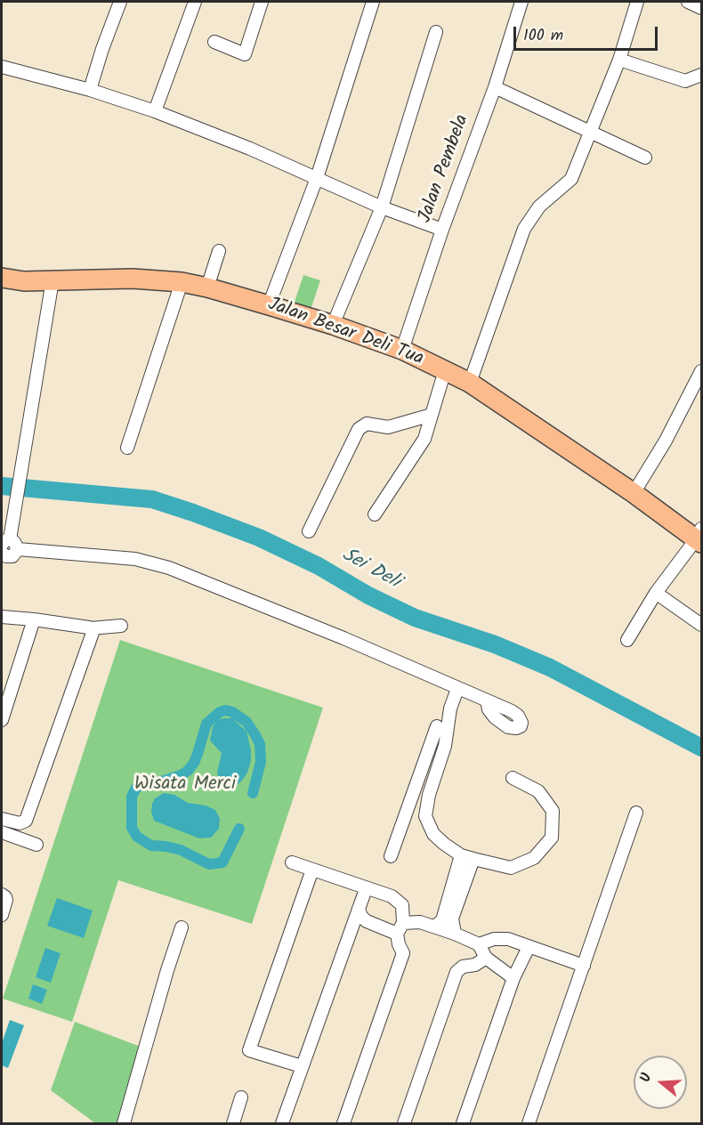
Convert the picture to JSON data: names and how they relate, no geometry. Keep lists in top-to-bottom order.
{
  "streets": {
    "main road": ["Jalan Besar Deli Tua"],
    "street": ["Jalan Pembela"]
  },
  "crossings": [
    ["Jalan Pembela", "Jalan Besar Deli Tua"]
  ],
  "water": ["Sei Deli"],
  "parks": ["Wisata Merci"],
  "scale_bar": "100 m",
  "north": "left"
}
